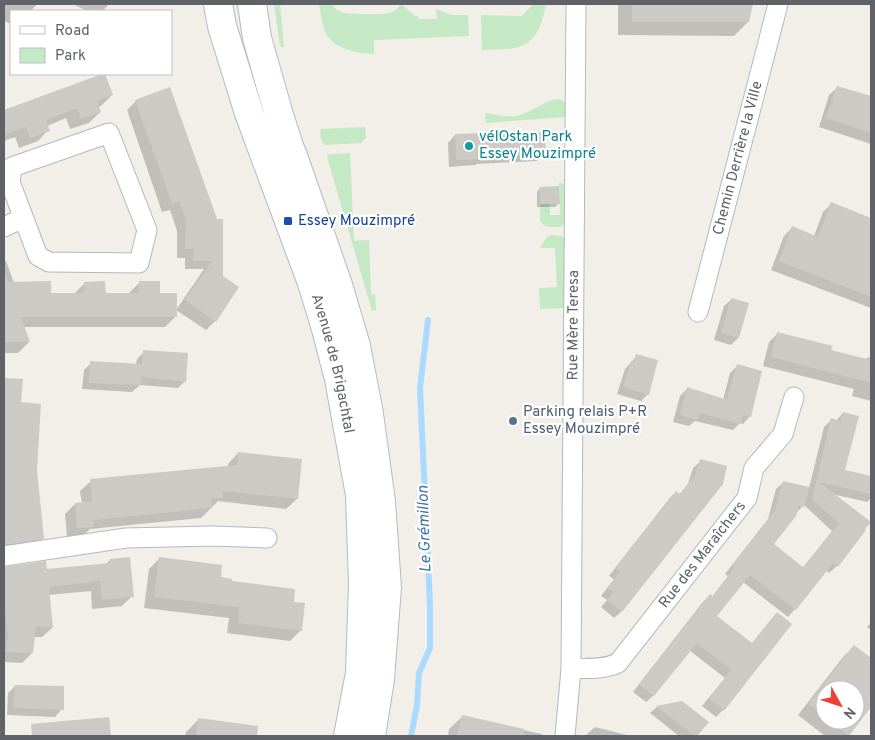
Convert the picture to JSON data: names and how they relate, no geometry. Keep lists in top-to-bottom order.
{
  "streets": {
    "main road": ["Avenue de Brigachtal"],
    "street": ["Chemin Derrière la Ville", "Rue Mère Teresa", "Rue des Maraîchers"]
  },
  "crossings": [
    ["Rue Mère Teresa", "Rue des Maraîchers"]
  ],
  "water": ["Le Grémillon"],
  "places": {
    "other": ["vélOstan Park Essey Mouzimpré", "Parking relais P+R Essey Mouzimpré"],
    "transit": ["Essey Mouzimpré"]
  },
  "legend": ["Road", "Park"],
  "north": "bottom right"
}
